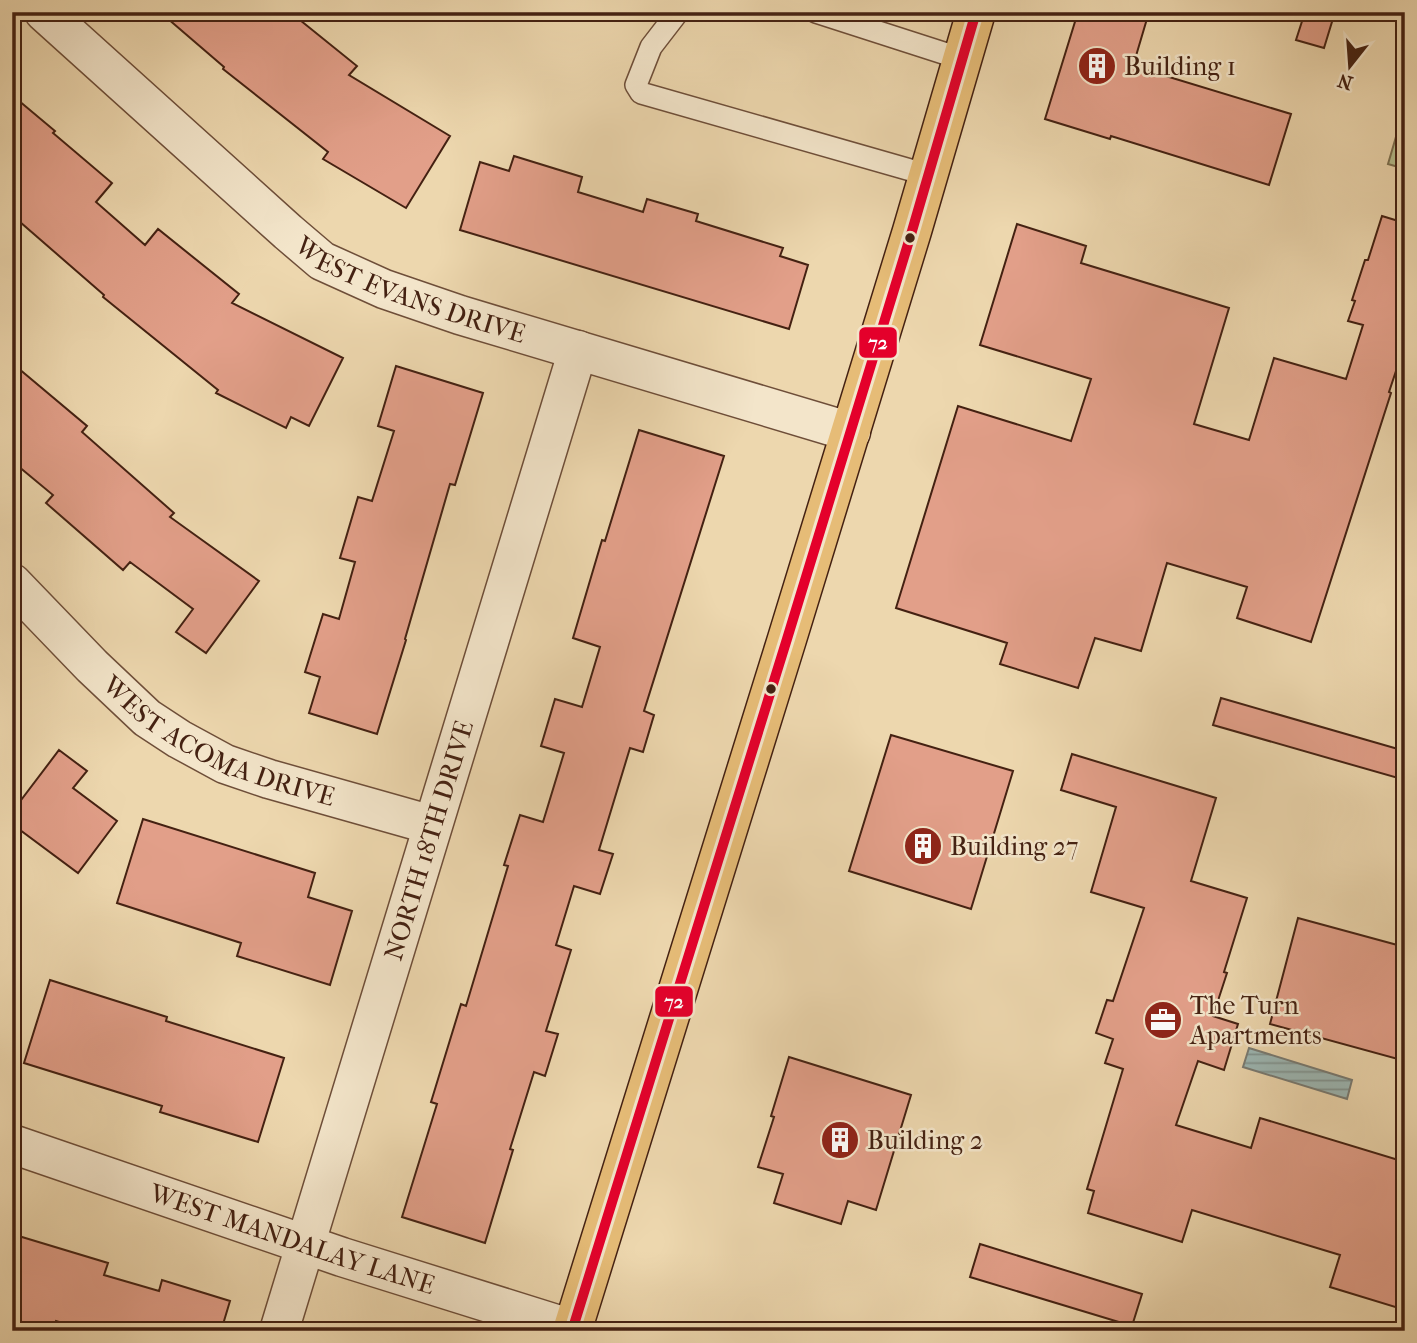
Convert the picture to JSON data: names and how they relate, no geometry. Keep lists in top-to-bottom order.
{
  "streets": {
    "street": [
      "WEST EVANS DRIVE",
      "WEST ACOMA DRIVE",
      "NORTH 18TH DRIVE",
      "WEST MANDALAY LANE"
    ]
  },
  "crossings": [
    ["WEST EVANS DRIVE", "NORTH 18TH DRIVE"],
    ["WEST ACOMA DRIVE", "NORTH 18TH DRIVE"],
    ["NORTH 18TH DRIVE", "WEST MANDALAY LANE"]
  ],
  "places": {
    "building": ["Building 1", "Building 27", "Building 2"],
    "office": ["The Turn Apartments"]
  },
  "lines": ["transit line 72"],
  "north": "bottom"
}
